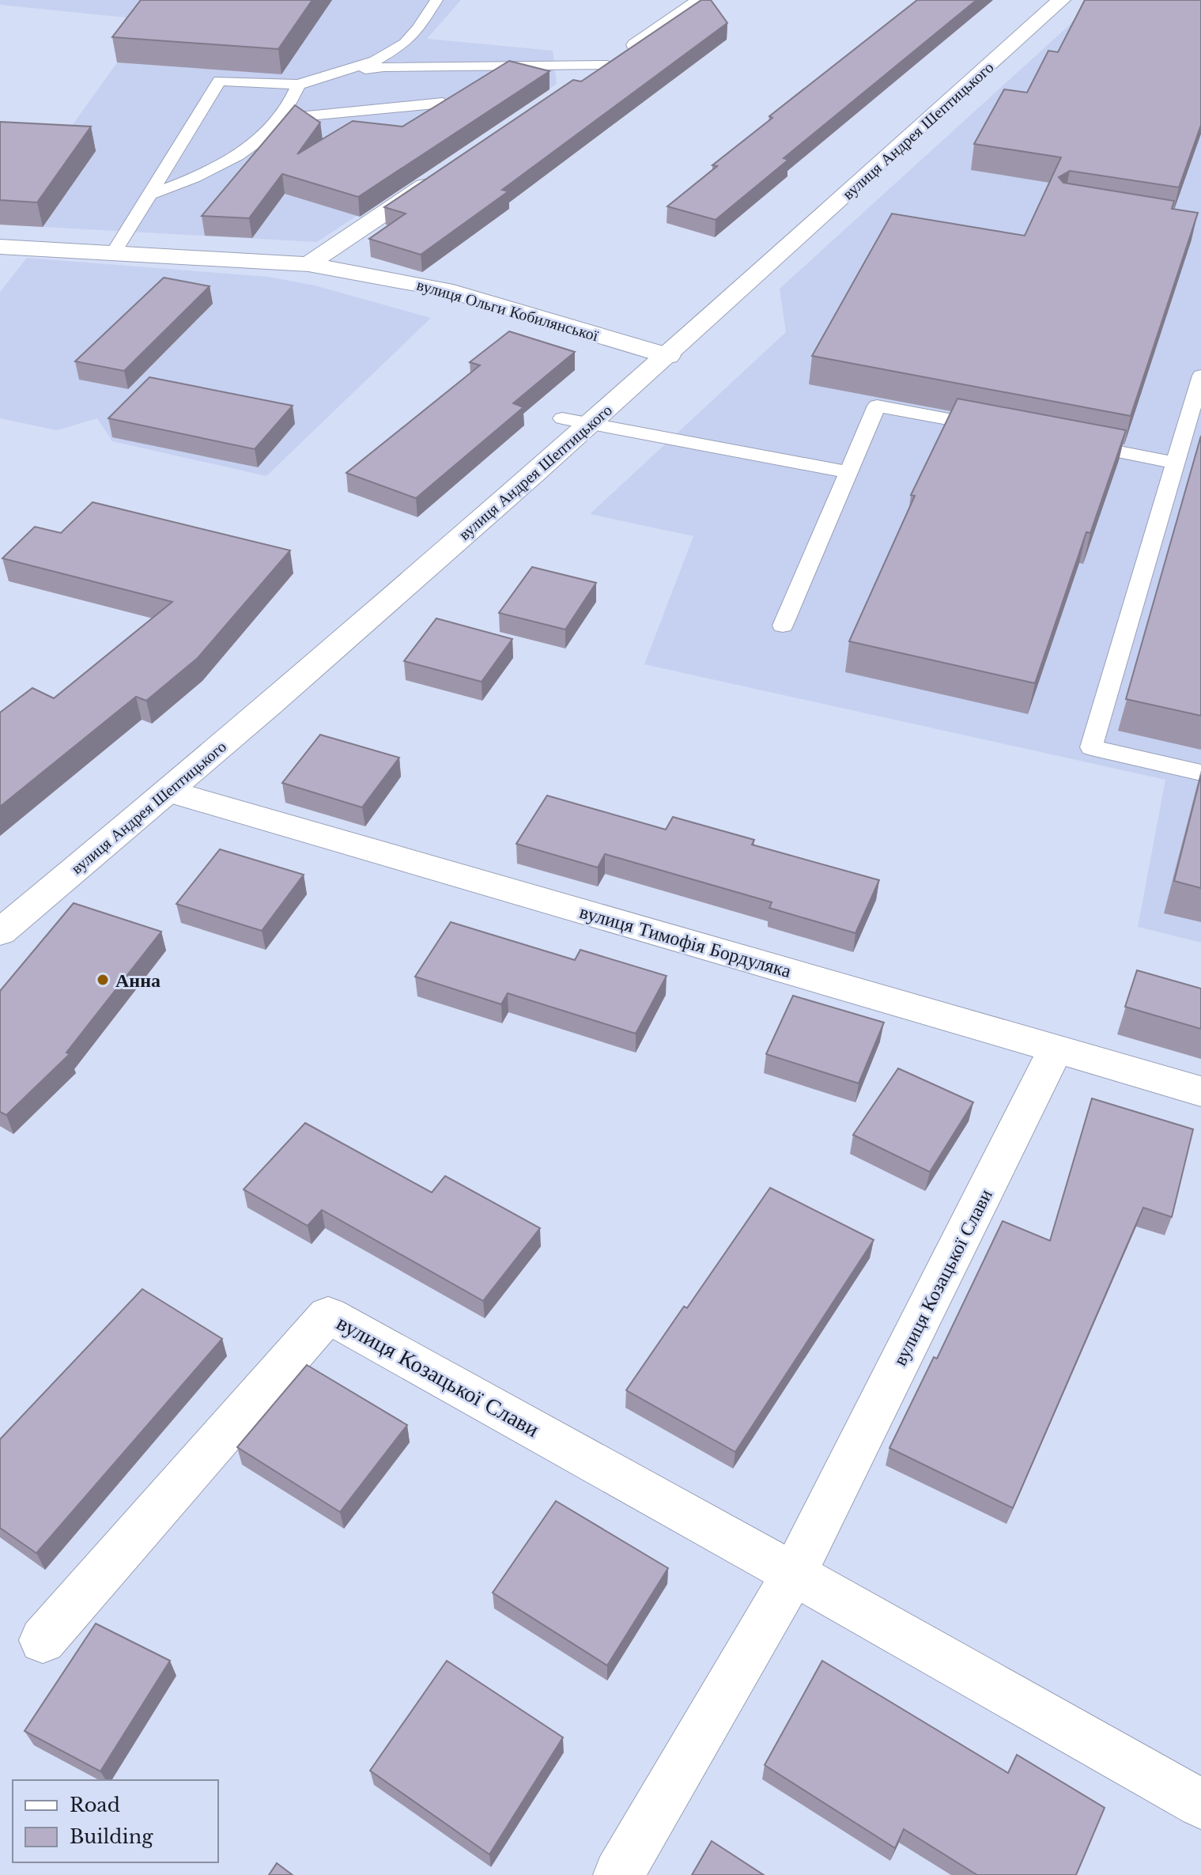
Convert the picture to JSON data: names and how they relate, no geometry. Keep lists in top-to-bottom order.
{
  "streets": {
    "street": [
      "вулиця Андрея Шептицького",
      "вулиця Ольги Кобилянської",
      "вулиця Тимофія Бордуляка",
      "вулиця Козацької Слави"
    ]
  },
  "crossings": [
    ["вулиця Андрея Шептицького", "вулиця Ольги Кобилянської"],
    ["вулиця Андрея Шептицького", "вулиця Тимофія Бордуляка"],
    ["вулиця Тимофія Бордуляка", "вулиця Козацької Слави"]
  ],
  "places": ["Анна"],
  "legend": ["Road", "Building"]
}
